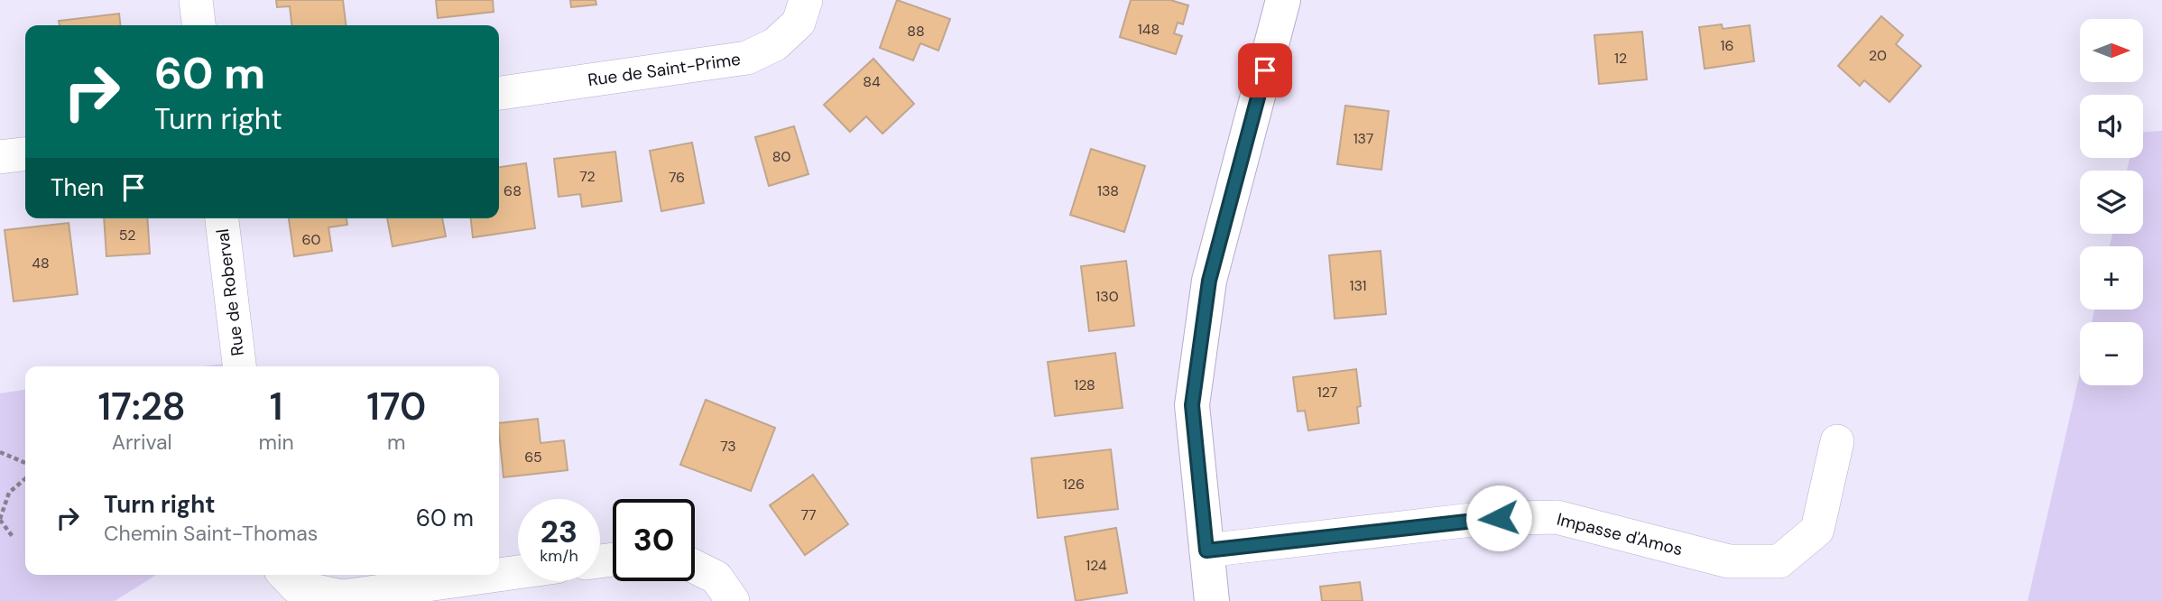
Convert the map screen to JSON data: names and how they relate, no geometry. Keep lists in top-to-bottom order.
{
  "streets": {
    "street": ["Rue de Saint-Prime", "Rue de Roberval", "Impasse d'Amos"]
  },
  "house_numbers": [
    "148",
    "88",
    "16",
    "20",
    "12",
    "84",
    "137",
    "80",
    "72",
    "76",
    "68",
    "138",
    "52",
    "60",
    "48",
    "131",
    "130",
    "128",
    "127",
    "73",
    "65",
    "126",
    "77",
    "124"
  ],
  "north": "right",
  "page": {
    "map_buttons": ["+", "−"],
    "turn": ["60 m", "Turn right"],
    "then": "Then",
    "eta": [
      "17:28",
      "Arrival",
      "1",
      "min",
      "170",
      "m"
    ],
    "list": [
      {
        "name": "Turn right",
        "note": "Chemin Saint-Thomas",
        "value": "60 m"
      }
    ],
    "speed": "23 km/h",
    "limit": "30"
  }
}
